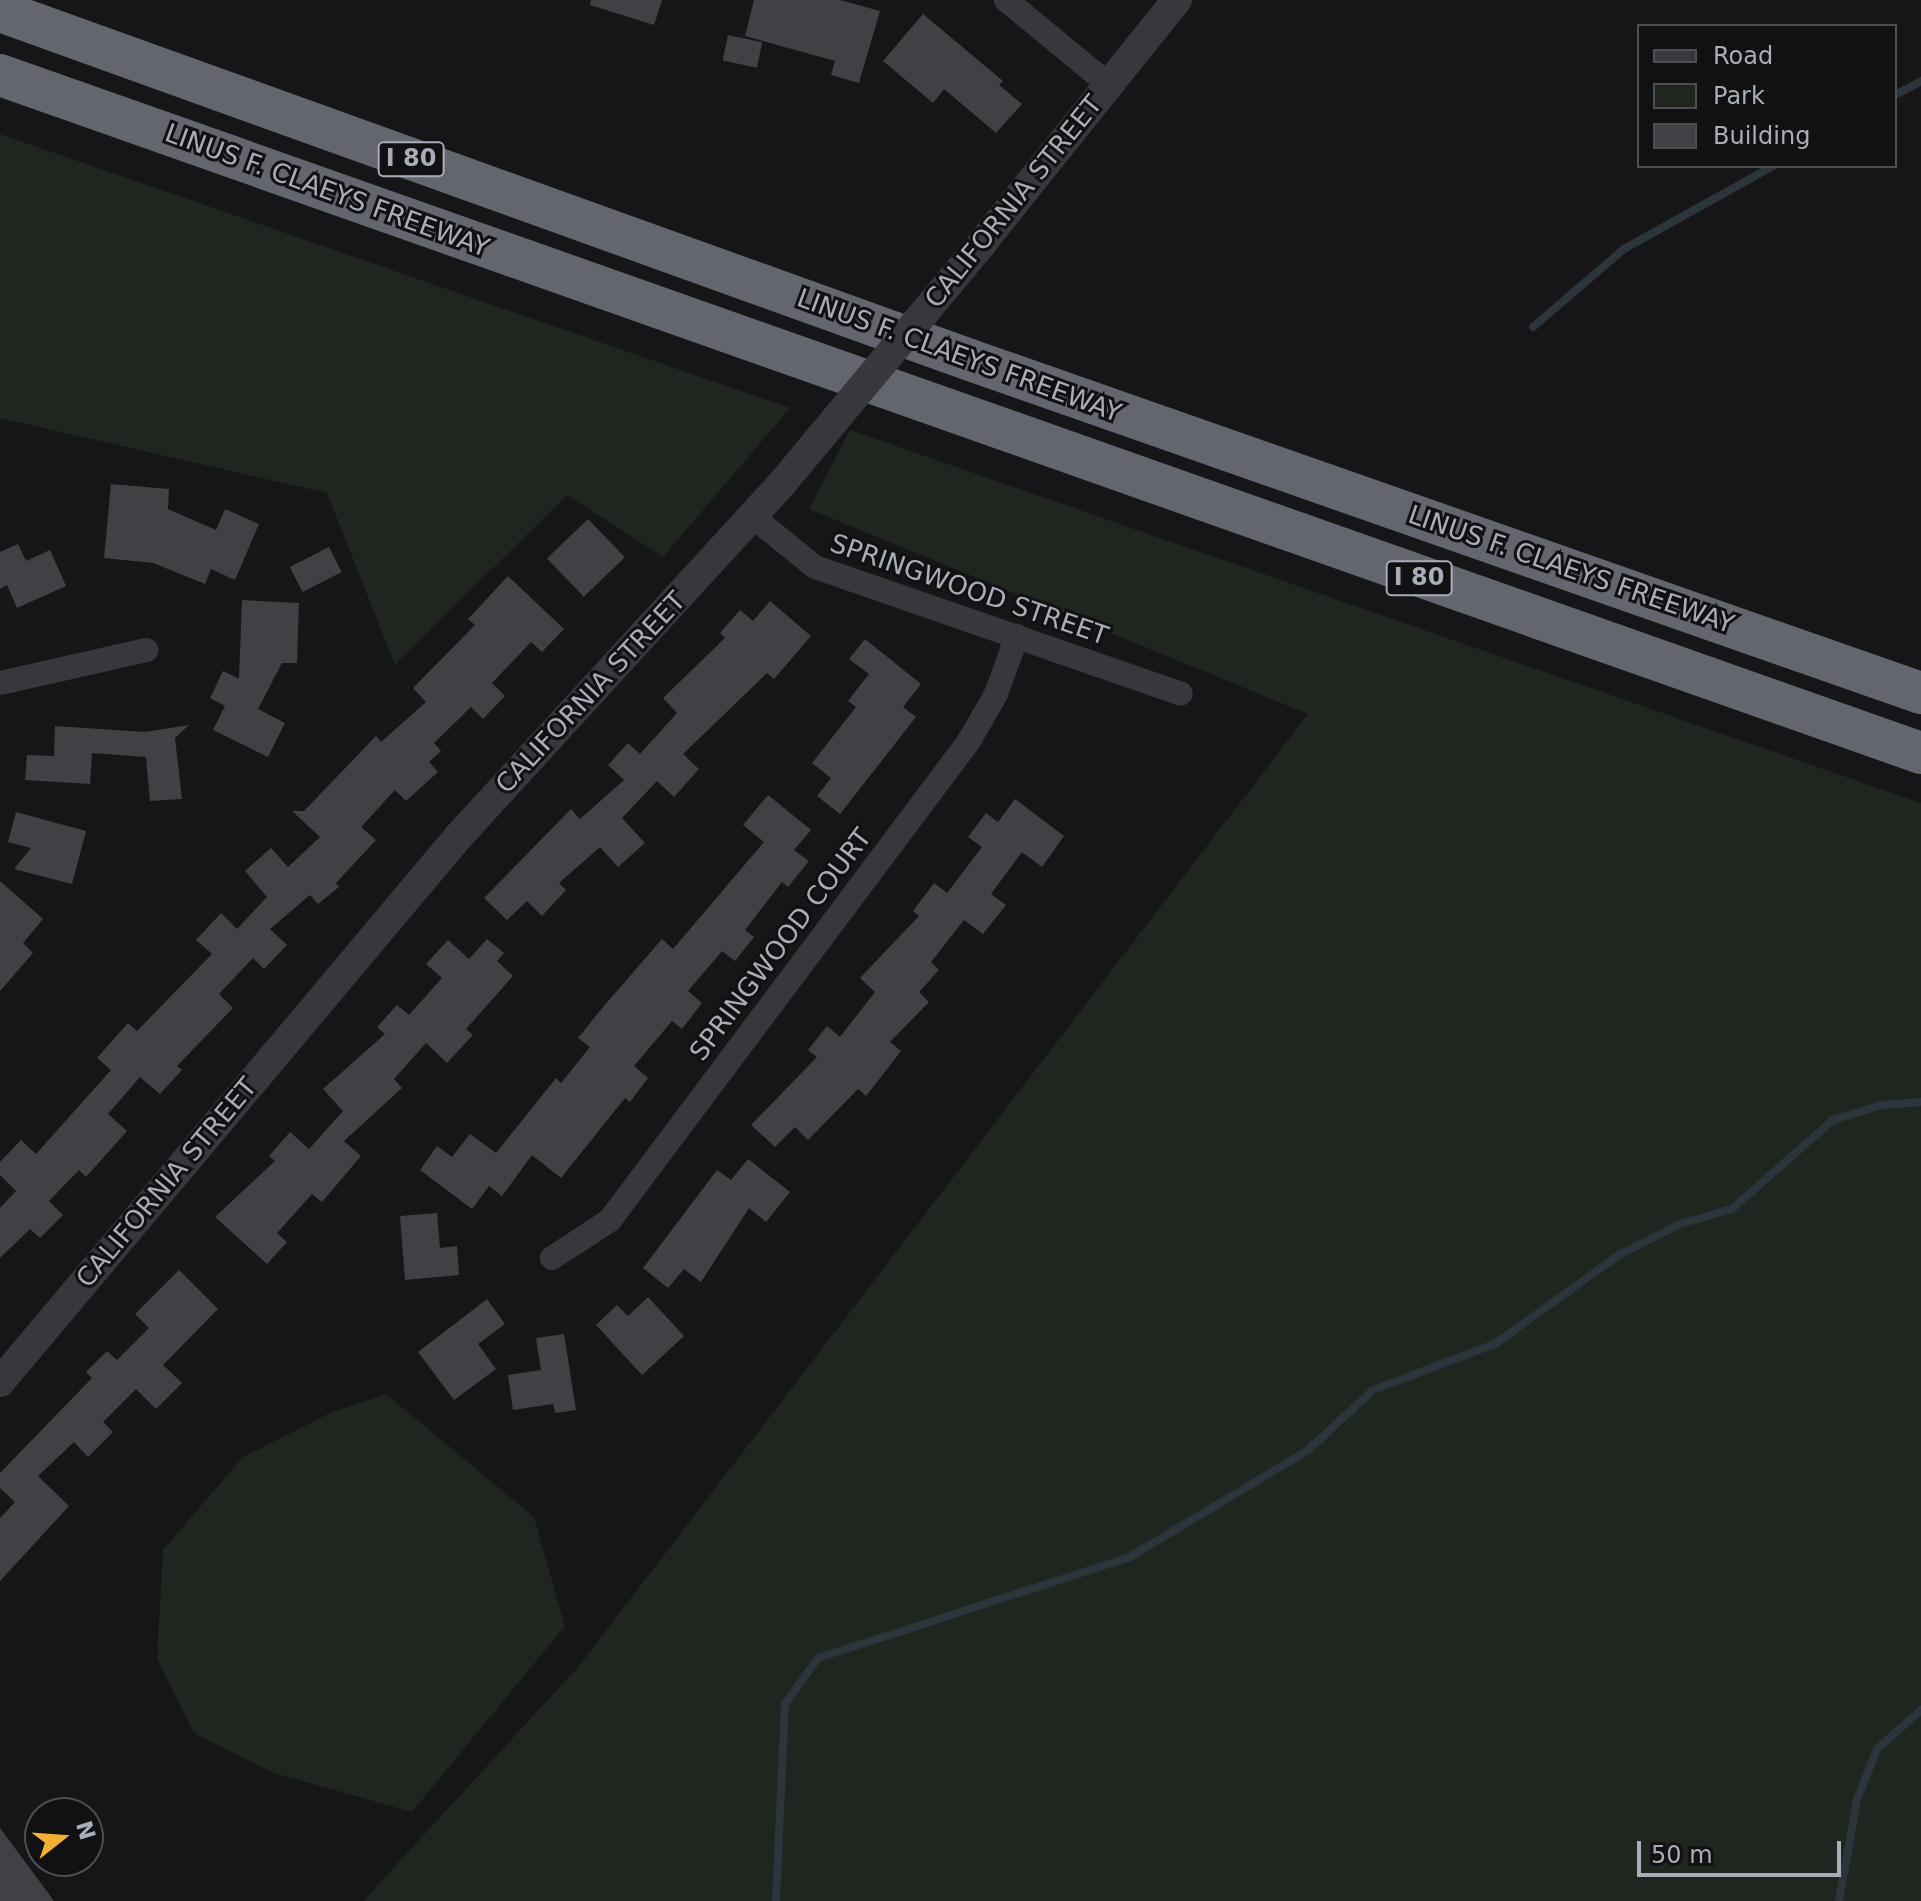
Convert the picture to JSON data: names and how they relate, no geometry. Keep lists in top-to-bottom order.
{
  "streets": {
    "highway": ["I 80", "LINUS F. CLAEYS FREEWAY"],
    "street": ["CALIFORNIA STREET", "SPRINGWOOD STREET", "SPRINGWOOD COURT"]
  },
  "crossings": [
    ["CALIFORNIA STREET", "SPRINGWOOD STREET"],
    ["SPRINGWOOD STREET", "SPRINGWOOD COURT"]
  ],
  "legend": ["Road", "Park", "Building"],
  "scale_bar": "50 m",
  "north": "right"
}
